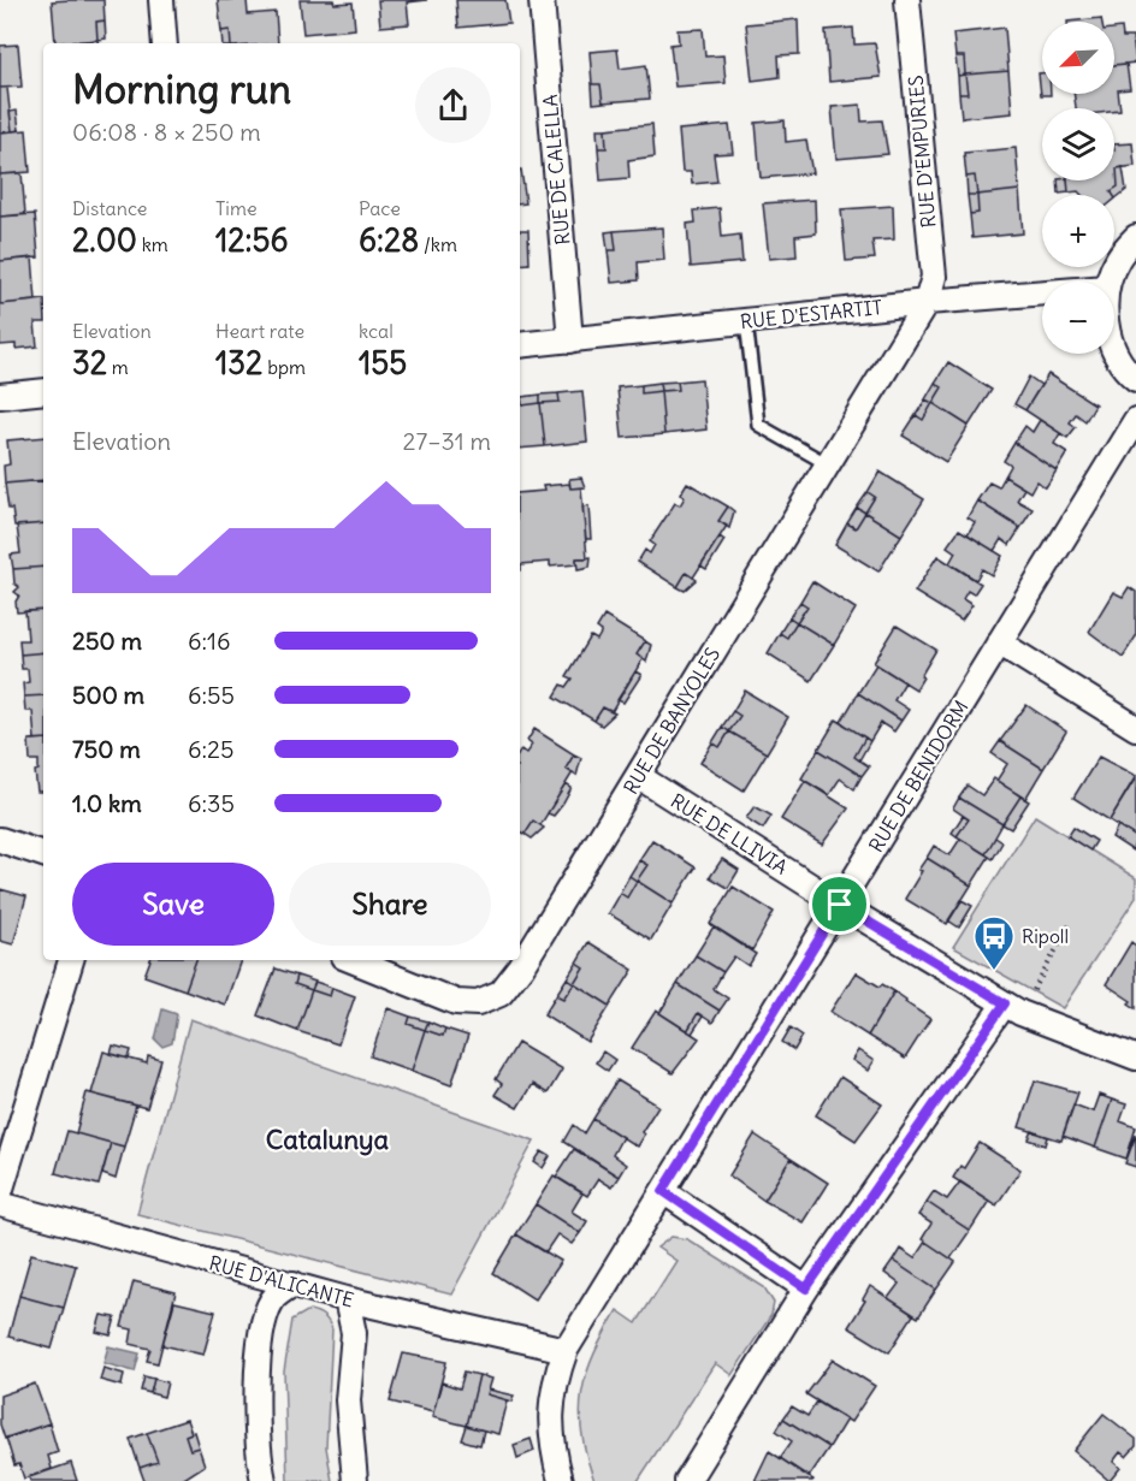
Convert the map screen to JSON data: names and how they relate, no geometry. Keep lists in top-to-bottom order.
{
  "streets": {
    "street": [
      "RUE D'EMPURIES",
      "RUE DE CALELLA",
      "RUE D'ESTARTIT",
      "RUE DE BANYOLES",
      "RUE DE BENIDORM",
      "RUE DE LLIVIA",
      "RUE D'ALICANTE"
    ]
  },
  "crossings": [
    ["RUE D'EMPURIES", "RUE D'ESTARTIT"],
    ["RUE D'EMPURIES", "RUE DE BANYOLES"],
    ["RUE DE CALELLA", "RUE D'ESTARTIT"],
    ["RUE D'ESTARTIT", "RUE DE BANYOLES"],
    ["RUE DE BANYOLES", "RUE DE LLIVIA"],
    ["RUE DE BENIDORM", "RUE DE LLIVIA"],
    ["RUE DE BENIDORM", "RUE D'ALICANTE"]
  ],
  "districts": ["Catalunya"],
  "places": {
    "bus stop": ["Ripoll"]
  },
  "north": "bottom left",
  "page": {
    "map_buttons": ["+", "−"],
    "heading": ["Morning run", "06:08 · 8 × 250 m"],
    "stats": [
      ["Distance", "2.00 km"],
      ["Time", "12:56"],
      ["Pace", "6:28 /km"],
      ["Elevation", "32 m"],
      ["Heart rate", "132 bpm"],
      ["kcal", "155"]
    ],
    "chart": ["Elevation", "27–31 m"],
    "list": [
      {
        "name": "250 m",
        "note": "6:16"
      },
      {
        "name": "500 m",
        "note": "6:55"
      },
      {
        "name": "750 m",
        "note": "6:25"
      },
      {
        "name": "1.0 km",
        "note": "6:35"
      }
    ],
    "buttons": ["Save", "Share"]
  }
}
